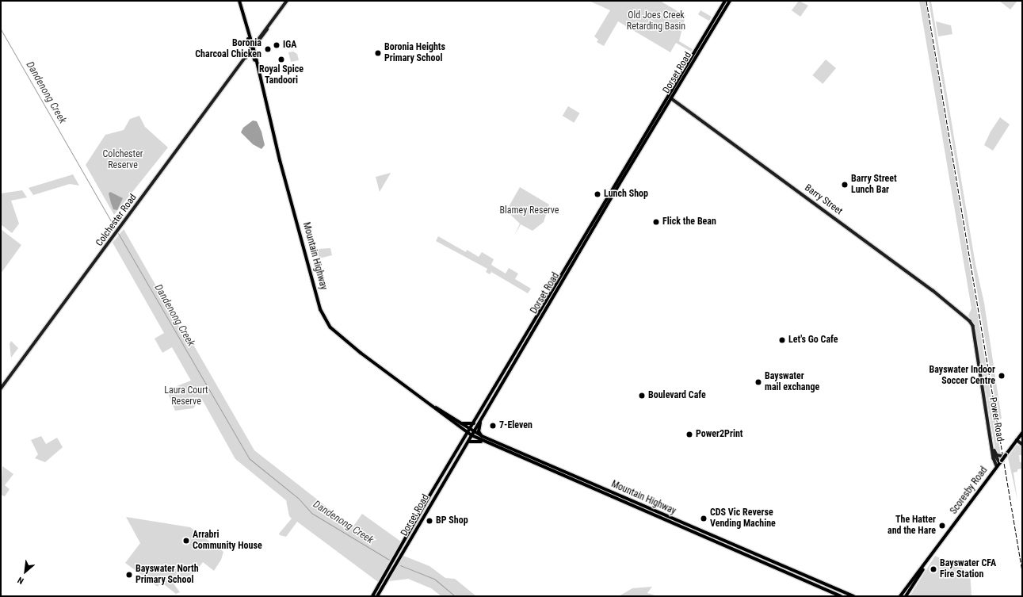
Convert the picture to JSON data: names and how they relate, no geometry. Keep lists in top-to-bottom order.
{
  "streets": {
    "main road": [
      "Dorset Road",
      "Barry Street",
      "Colchester Road",
      "Mountain Highway",
      "Power Road",
      "Scoresby Road"
    ]
  },
  "crossings": [
    ["Dorset Road", "Barry Street"],
    ["Dorset Road", "Mountain Highway"],
    ["Barry Street", "Power Road"],
    ["Colchester Road", "Mountain Highway"],
    ["Power Road", "Scoresby Road"]
  ],
  "water": ["Dandenong Creek"],
  "parks": [
    "Old Joes Creek Retarding Basin",
    "Colchester Reserve",
    "Blamey Reserve",
    "Laura Court Reserve"
  ],
  "places": [
    "IGA",
    "Boronia Charcoal Chicken",
    "Boronia Heights Primary School",
    "Royal Spice Tandoori",
    "Barry Street Lunch Bar",
    "Lunch Shop",
    "Flick the Bean",
    "Let's Go Cafe",
    "Bayswater Indoor Soccer Centre",
    "Bayswater mail exchange",
    "Boulevard Cafe",
    "7-Eleven",
    "Power2Print",
    "CDS Vic Reverse Vending Machine",
    "BP Shop",
    "The Hatter and the Hare",
    "Arrabri Community House",
    "Bayswater CFA Fire Station",
    "Bayswater North Primary School"
  ],
  "north": "bottom left"
}
